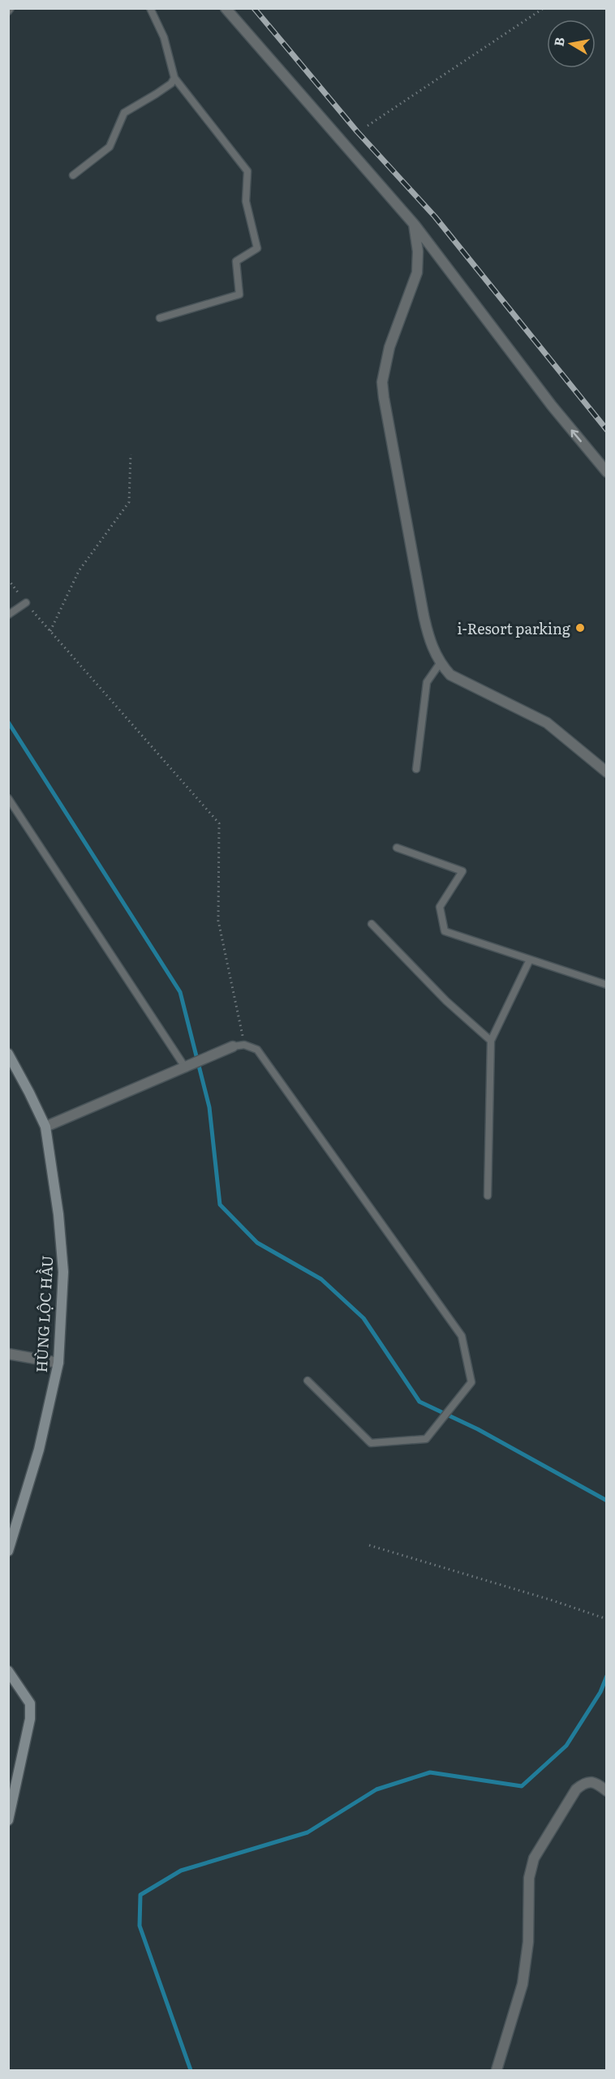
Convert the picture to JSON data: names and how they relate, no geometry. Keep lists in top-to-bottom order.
{
  "streets": {
    "street": ["HÙNG LỘC HẦU"]
  },
  "places": ["i-Resort parking"],
  "north": "left"
}
